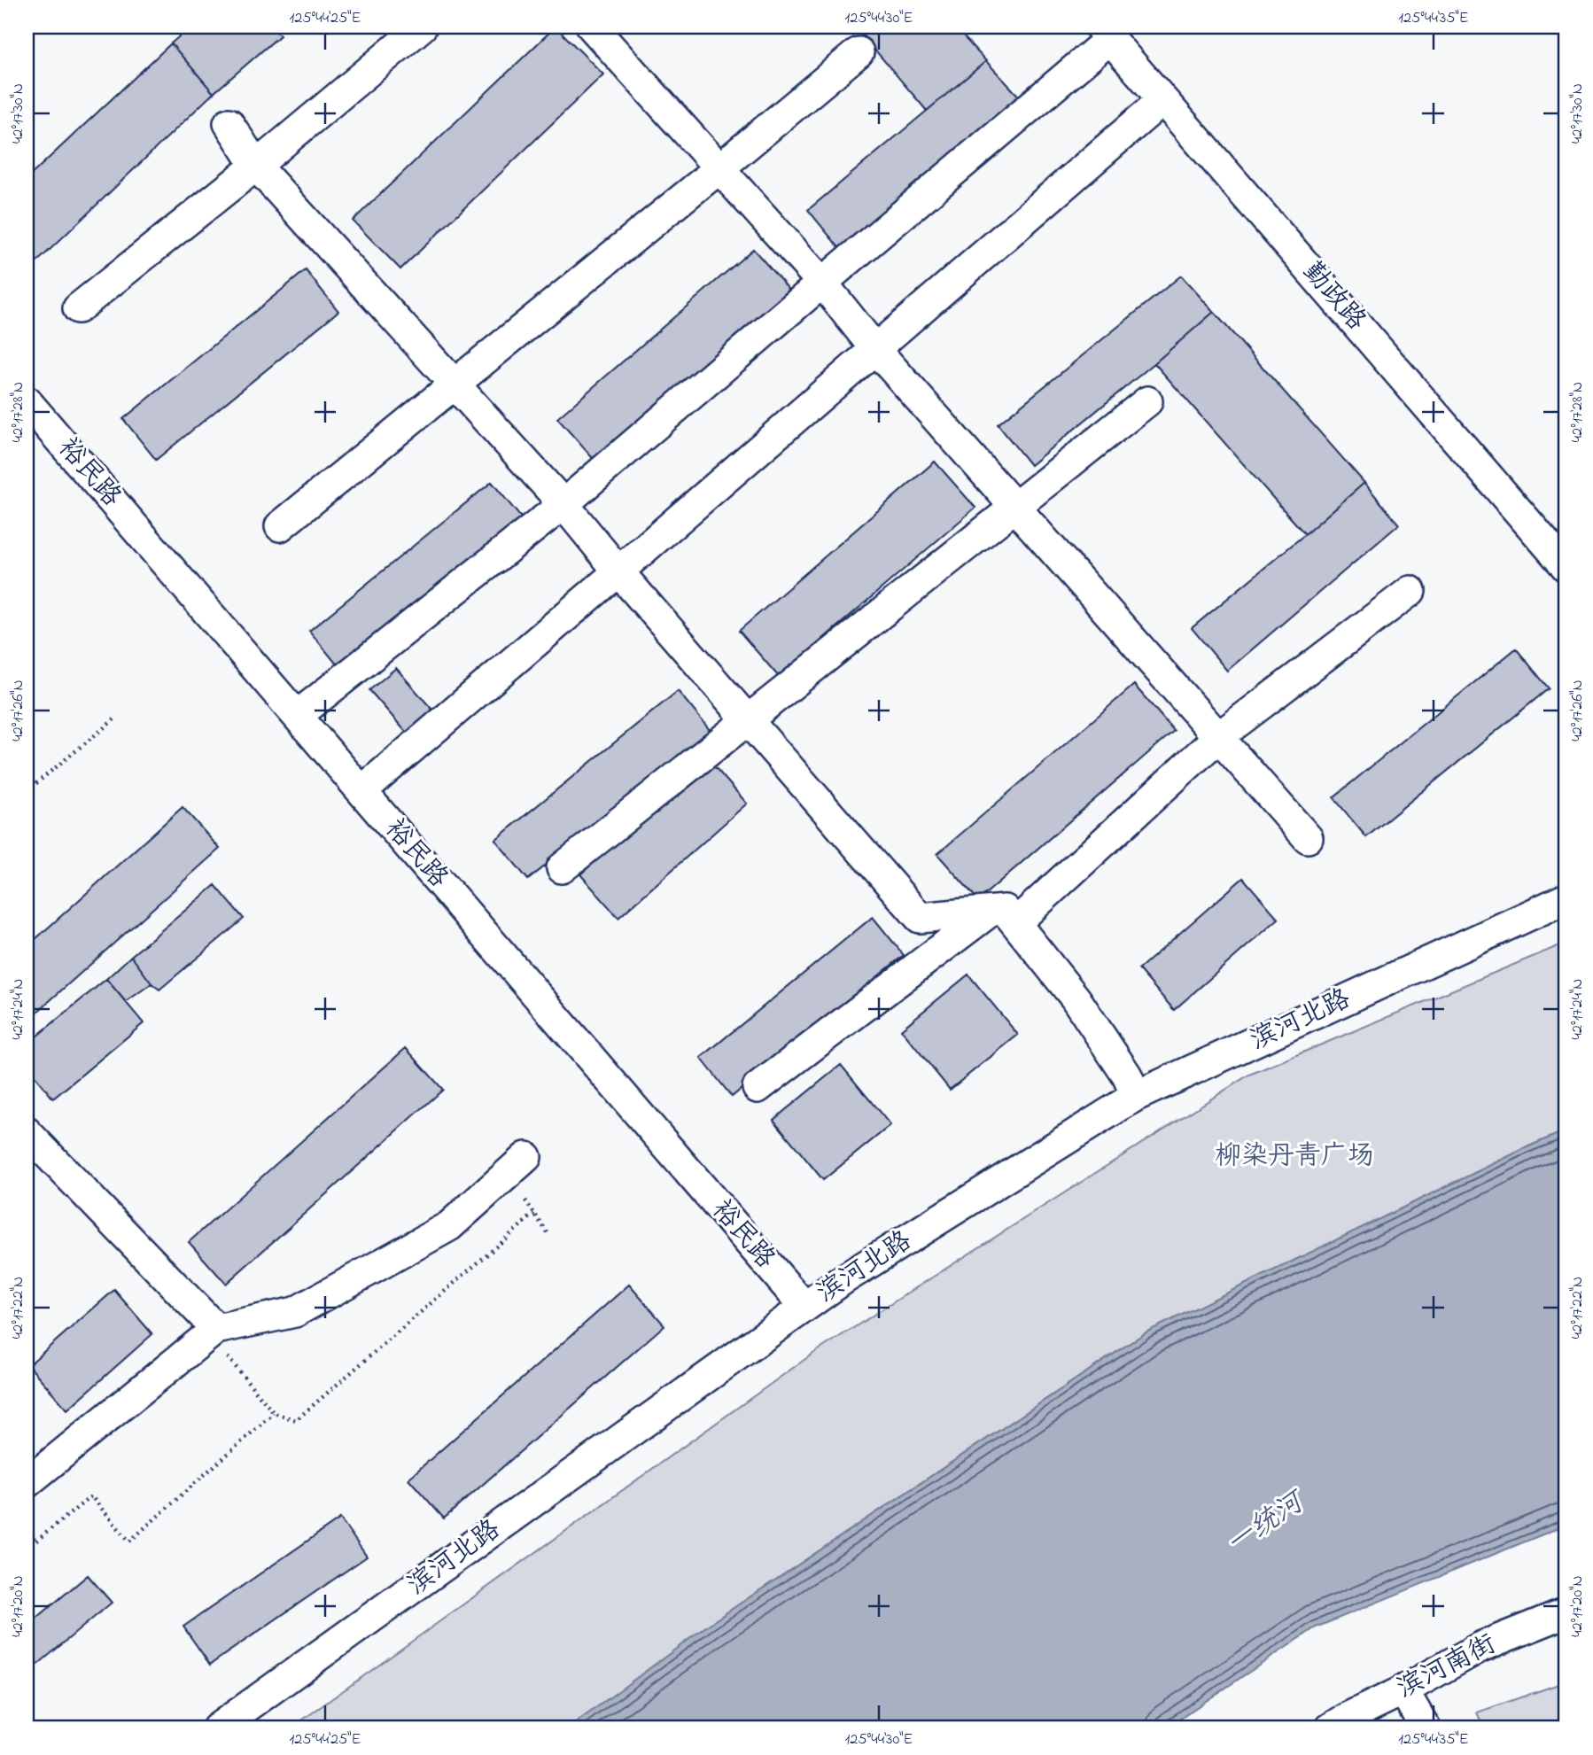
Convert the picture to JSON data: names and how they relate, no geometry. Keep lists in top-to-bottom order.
{
  "streets": {
    "street": [
      "勤政路",
      "裕民路",
      "滨河北路",
      "滨河南街"
    ]
  },
  "crossings": [
    ["裕民路", "滨河北路"]
  ],
  "water": ["一统河"],
  "parks": ["柳染丹青广场"],
  "coordinates": [
    "125°44'25\"E",
    "125°44'30\"E",
    "125°44'35\"E",
    "42°17'30\"N",
    "42°17'28\"N",
    "42°17'26\"N",
    "42°17'24\"N",
    "42°17'22\"N",
    "42°17'20\"N"
  ]
}
